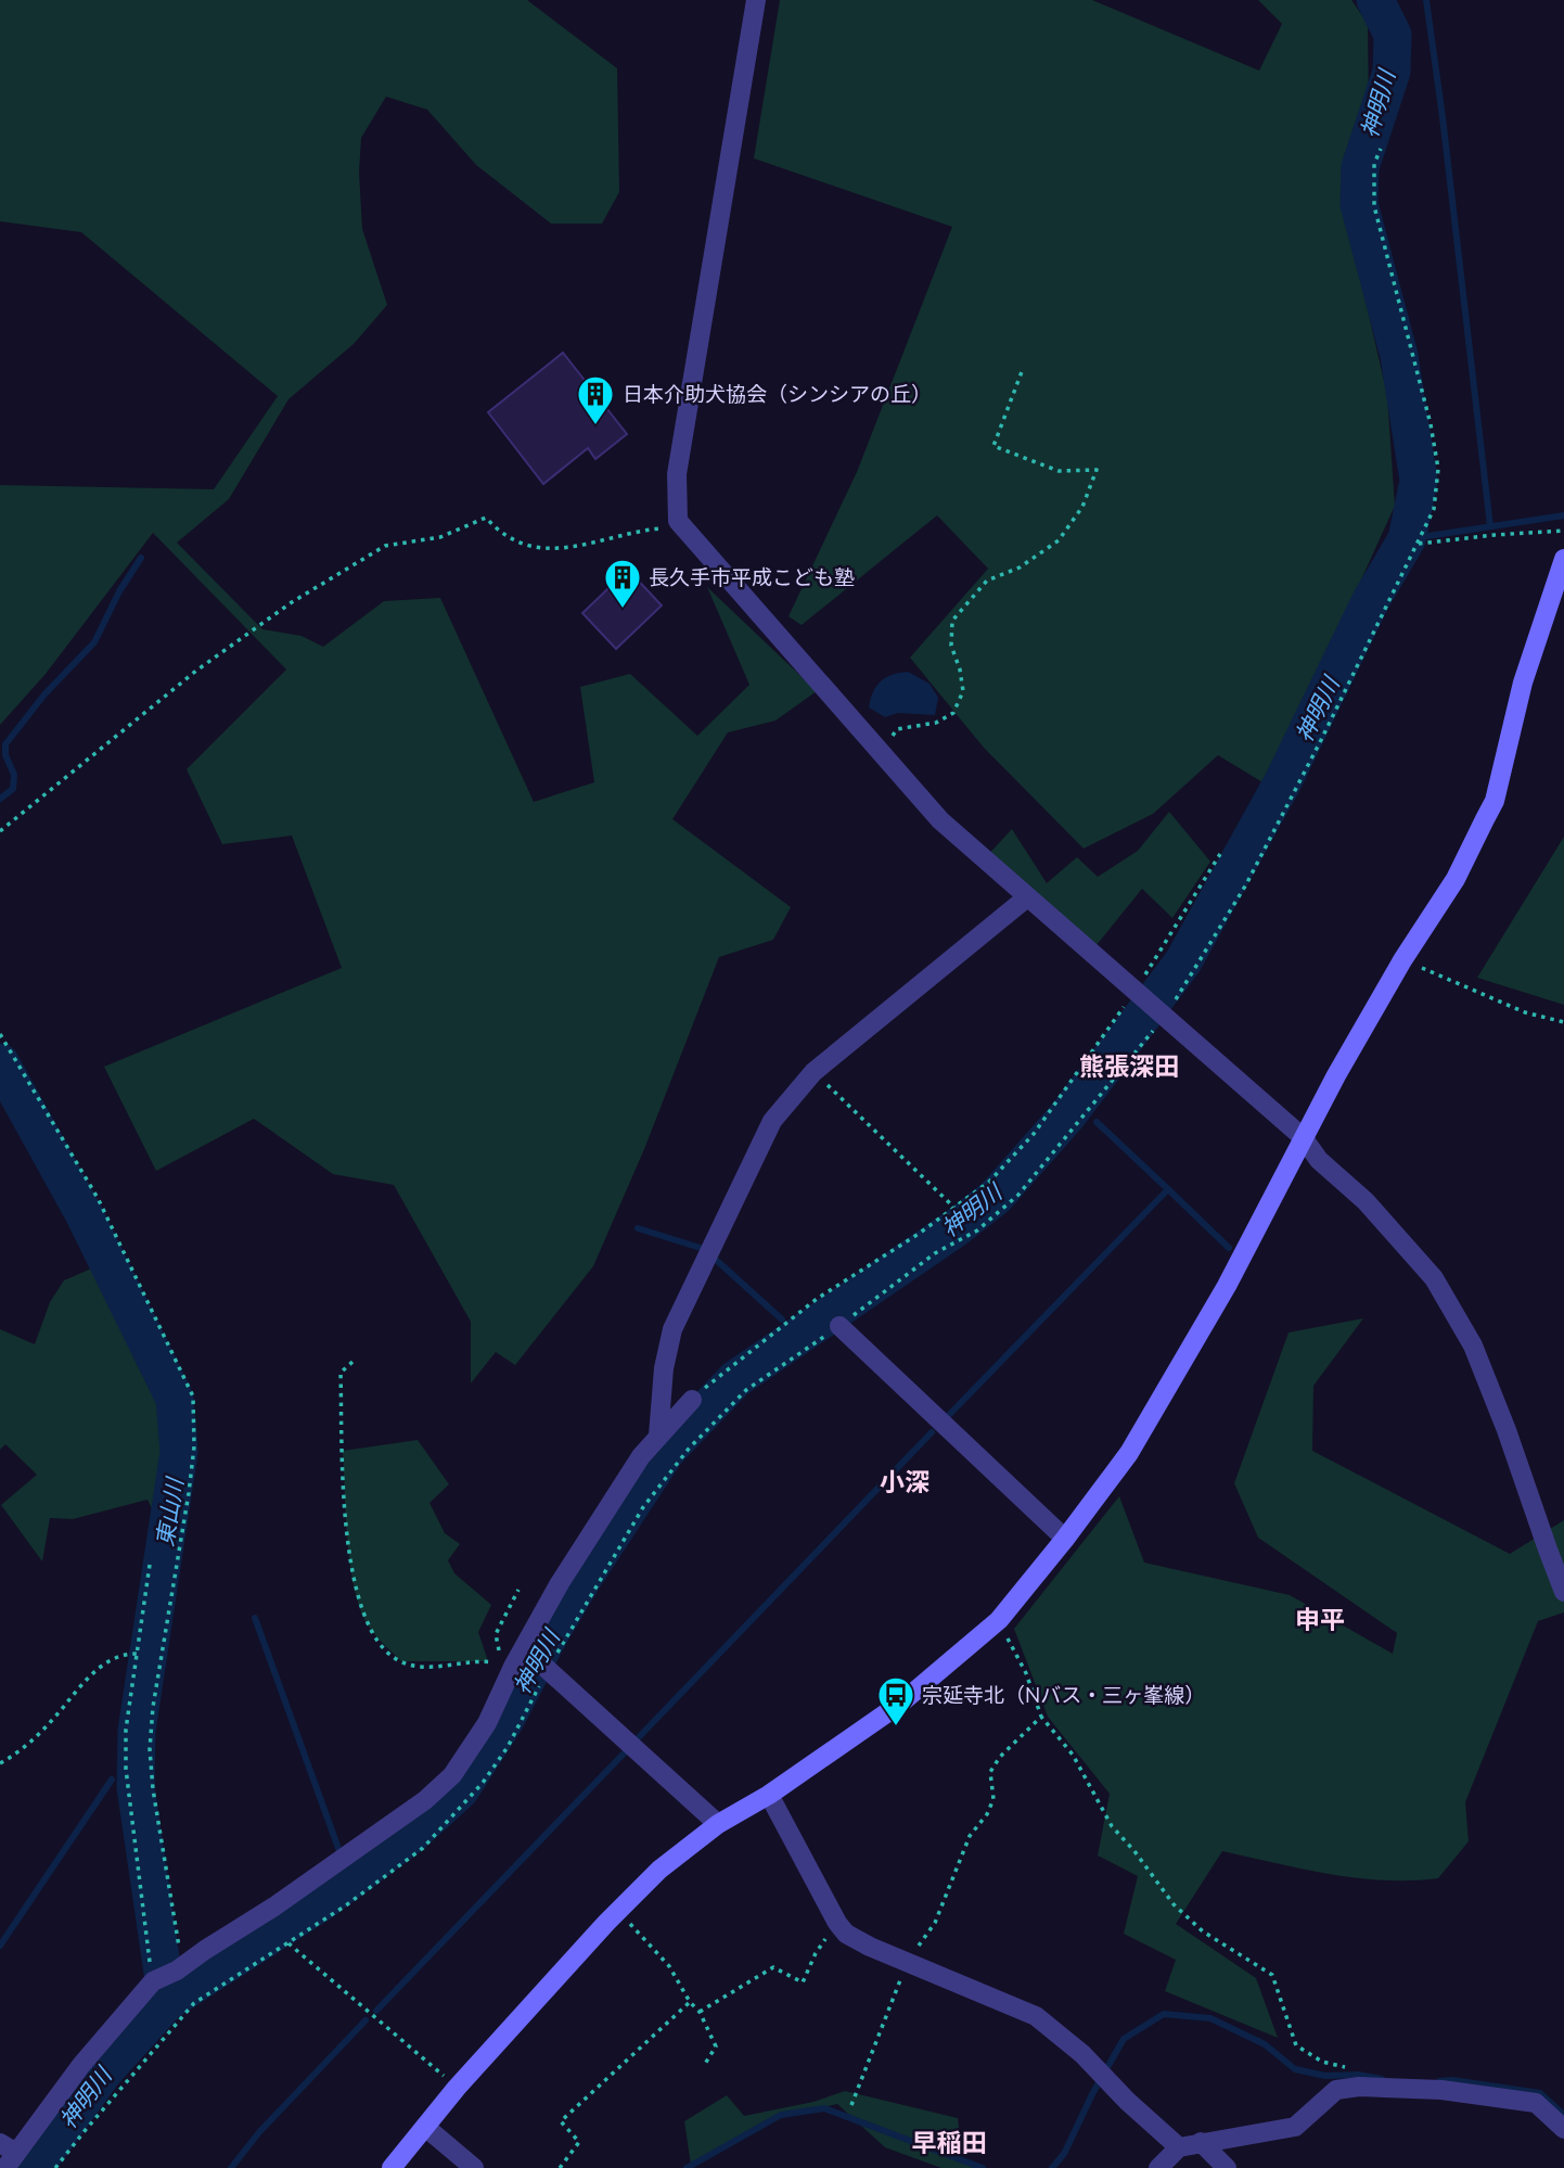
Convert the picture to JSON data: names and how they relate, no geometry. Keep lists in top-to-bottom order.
{
  "districts": [
    "熊張深田",
    "小深",
    "申平",
    "早稲田"
  ],
  "water": ["神明川", "東山川"],
  "places": {
    "building": ["日本介助犬協会（シンシアの丘）", "長久手市平成こども塾"],
    "bus stop": ["宗延寺北（Nバス・三ヶ峯線）"]
  }
}
